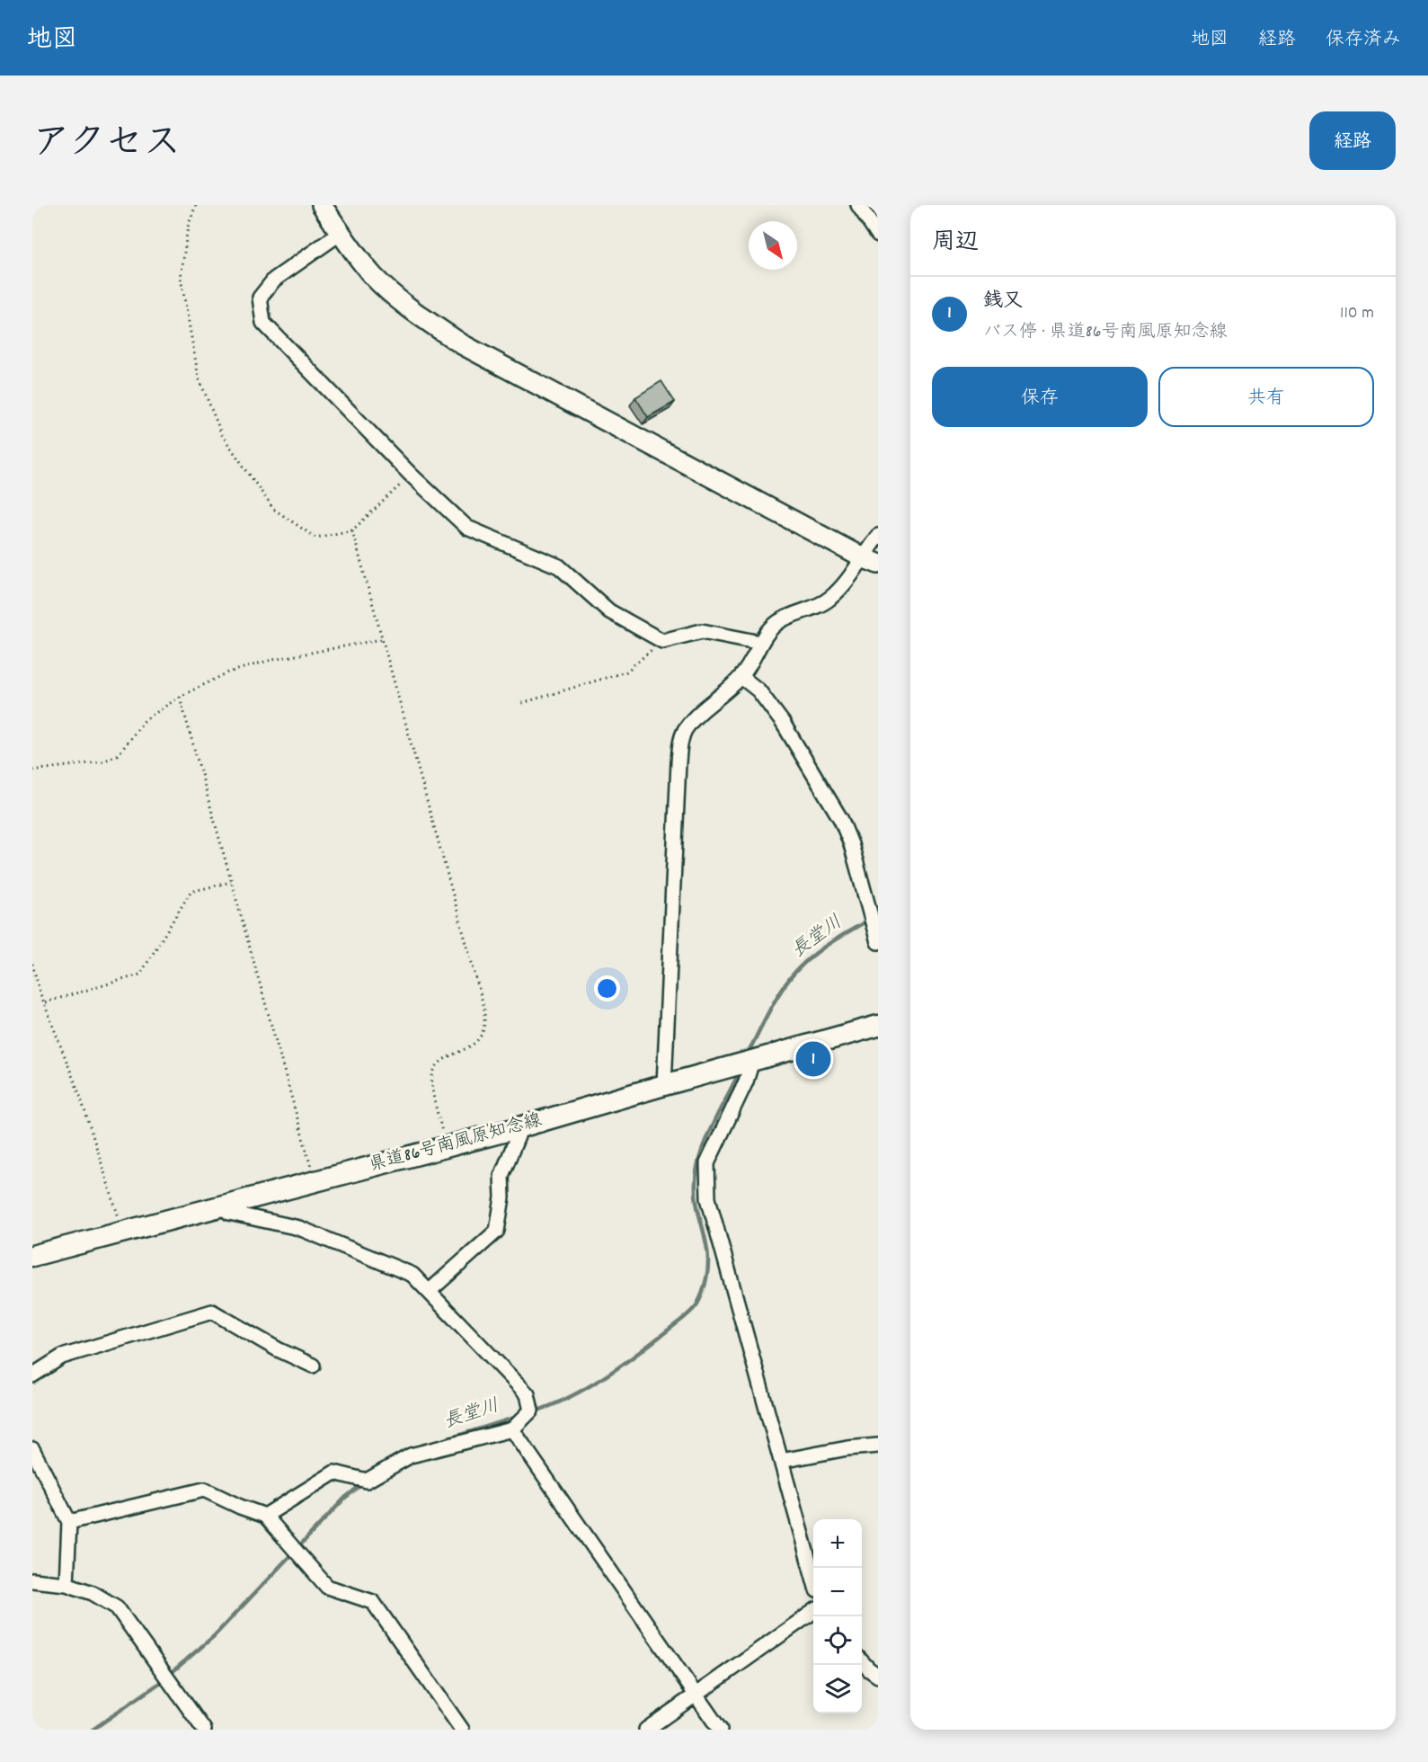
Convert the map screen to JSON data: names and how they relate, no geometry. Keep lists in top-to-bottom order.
{
  "streets": {
    "main road": ["県道86号南風原知念線"]
  },
  "water": ["長堂川"],
  "north": "bottom right",
  "page": {
    "header": "地図",
    "nav": ["地図", "経路", "保存済み"],
    "title": "アクセス",
    "buttons": [
      "経路",
      ["保存", "共有"]
    ],
    "heading": "周辺",
    "list": [
      {
        "mark": "1",
        "name": "銭又",
        "note": "バス停 · 県道86号南風原知念線",
        "value": "110 m"
      }
    ],
    "pins": "1",
    "map_buttons": ["+", "−"]
  }
}
